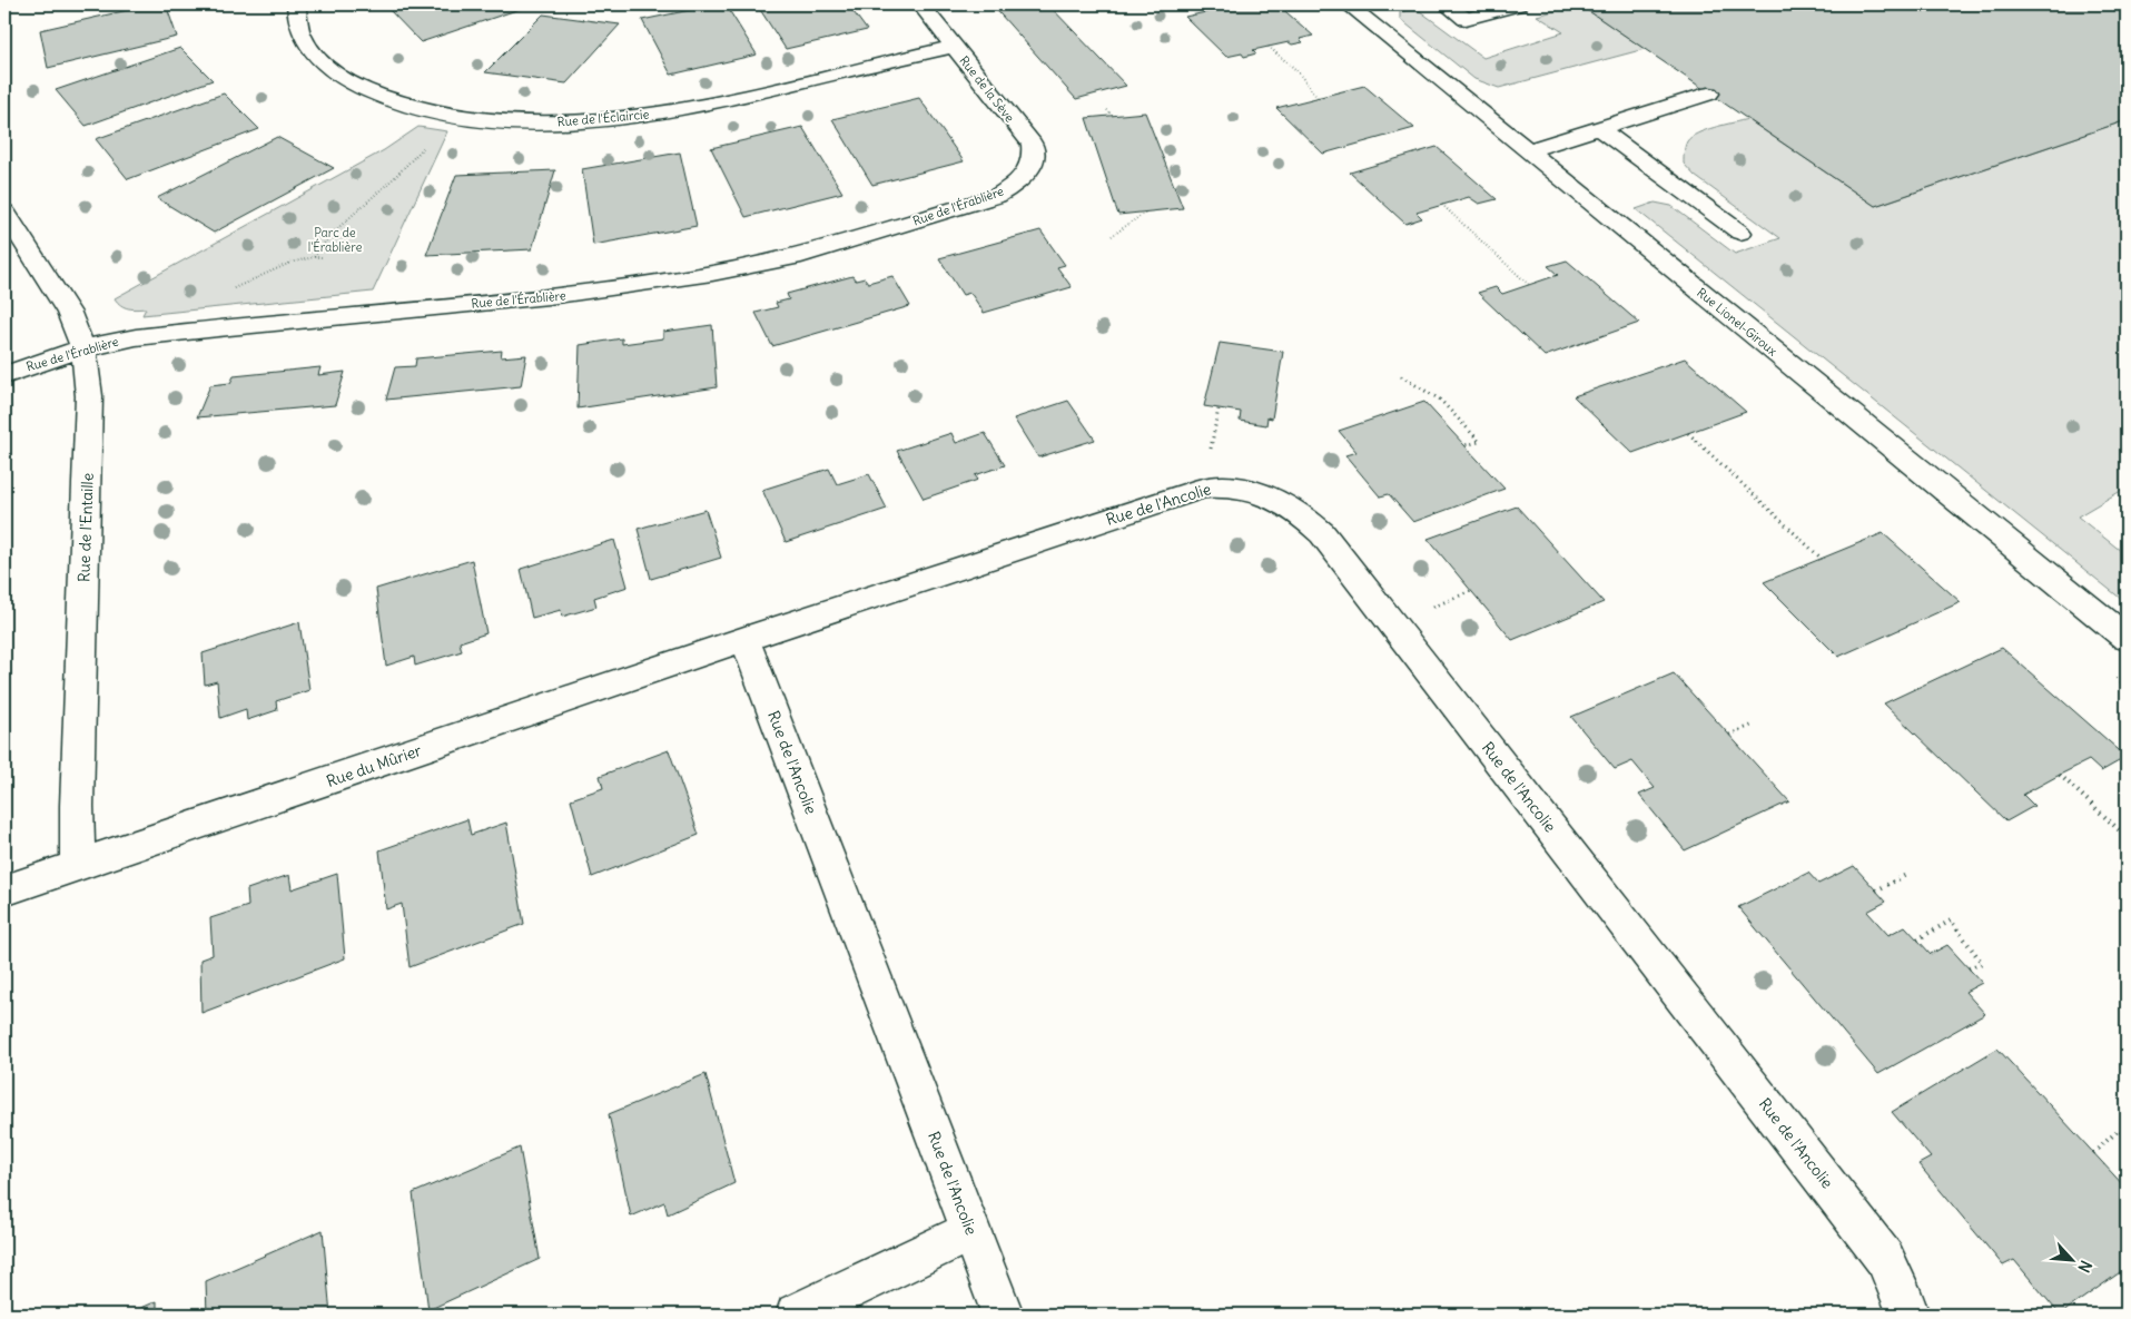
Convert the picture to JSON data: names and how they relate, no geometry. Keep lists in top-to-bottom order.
{
  "streets": {
    "street": [
      "Rue de la Sève",
      "Rue de l'Éclaircie",
      "Rue de l'Érablière",
      "Rue Lionel-Giroux",
      "Rue de l'Ancolie",
      "Rue de l'Entaille",
      "Rue du Mûrier"
    ]
  },
  "crossings": [
    ["Rue de la Sève", "Rue de l'Éclaircie"],
    ["Rue de la Sève", "Rue de l'Érablière"],
    ["Rue de l'Érablière", "Rue de l'Entaille"],
    ["Rue de l'Ancolie", "Rue du Mûrier"],
    ["Rue de l'Entaille", "Rue du Mûrier"]
  ],
  "parks": ["Parc de l'Érablière"],
  "north": "bottom right"
}
